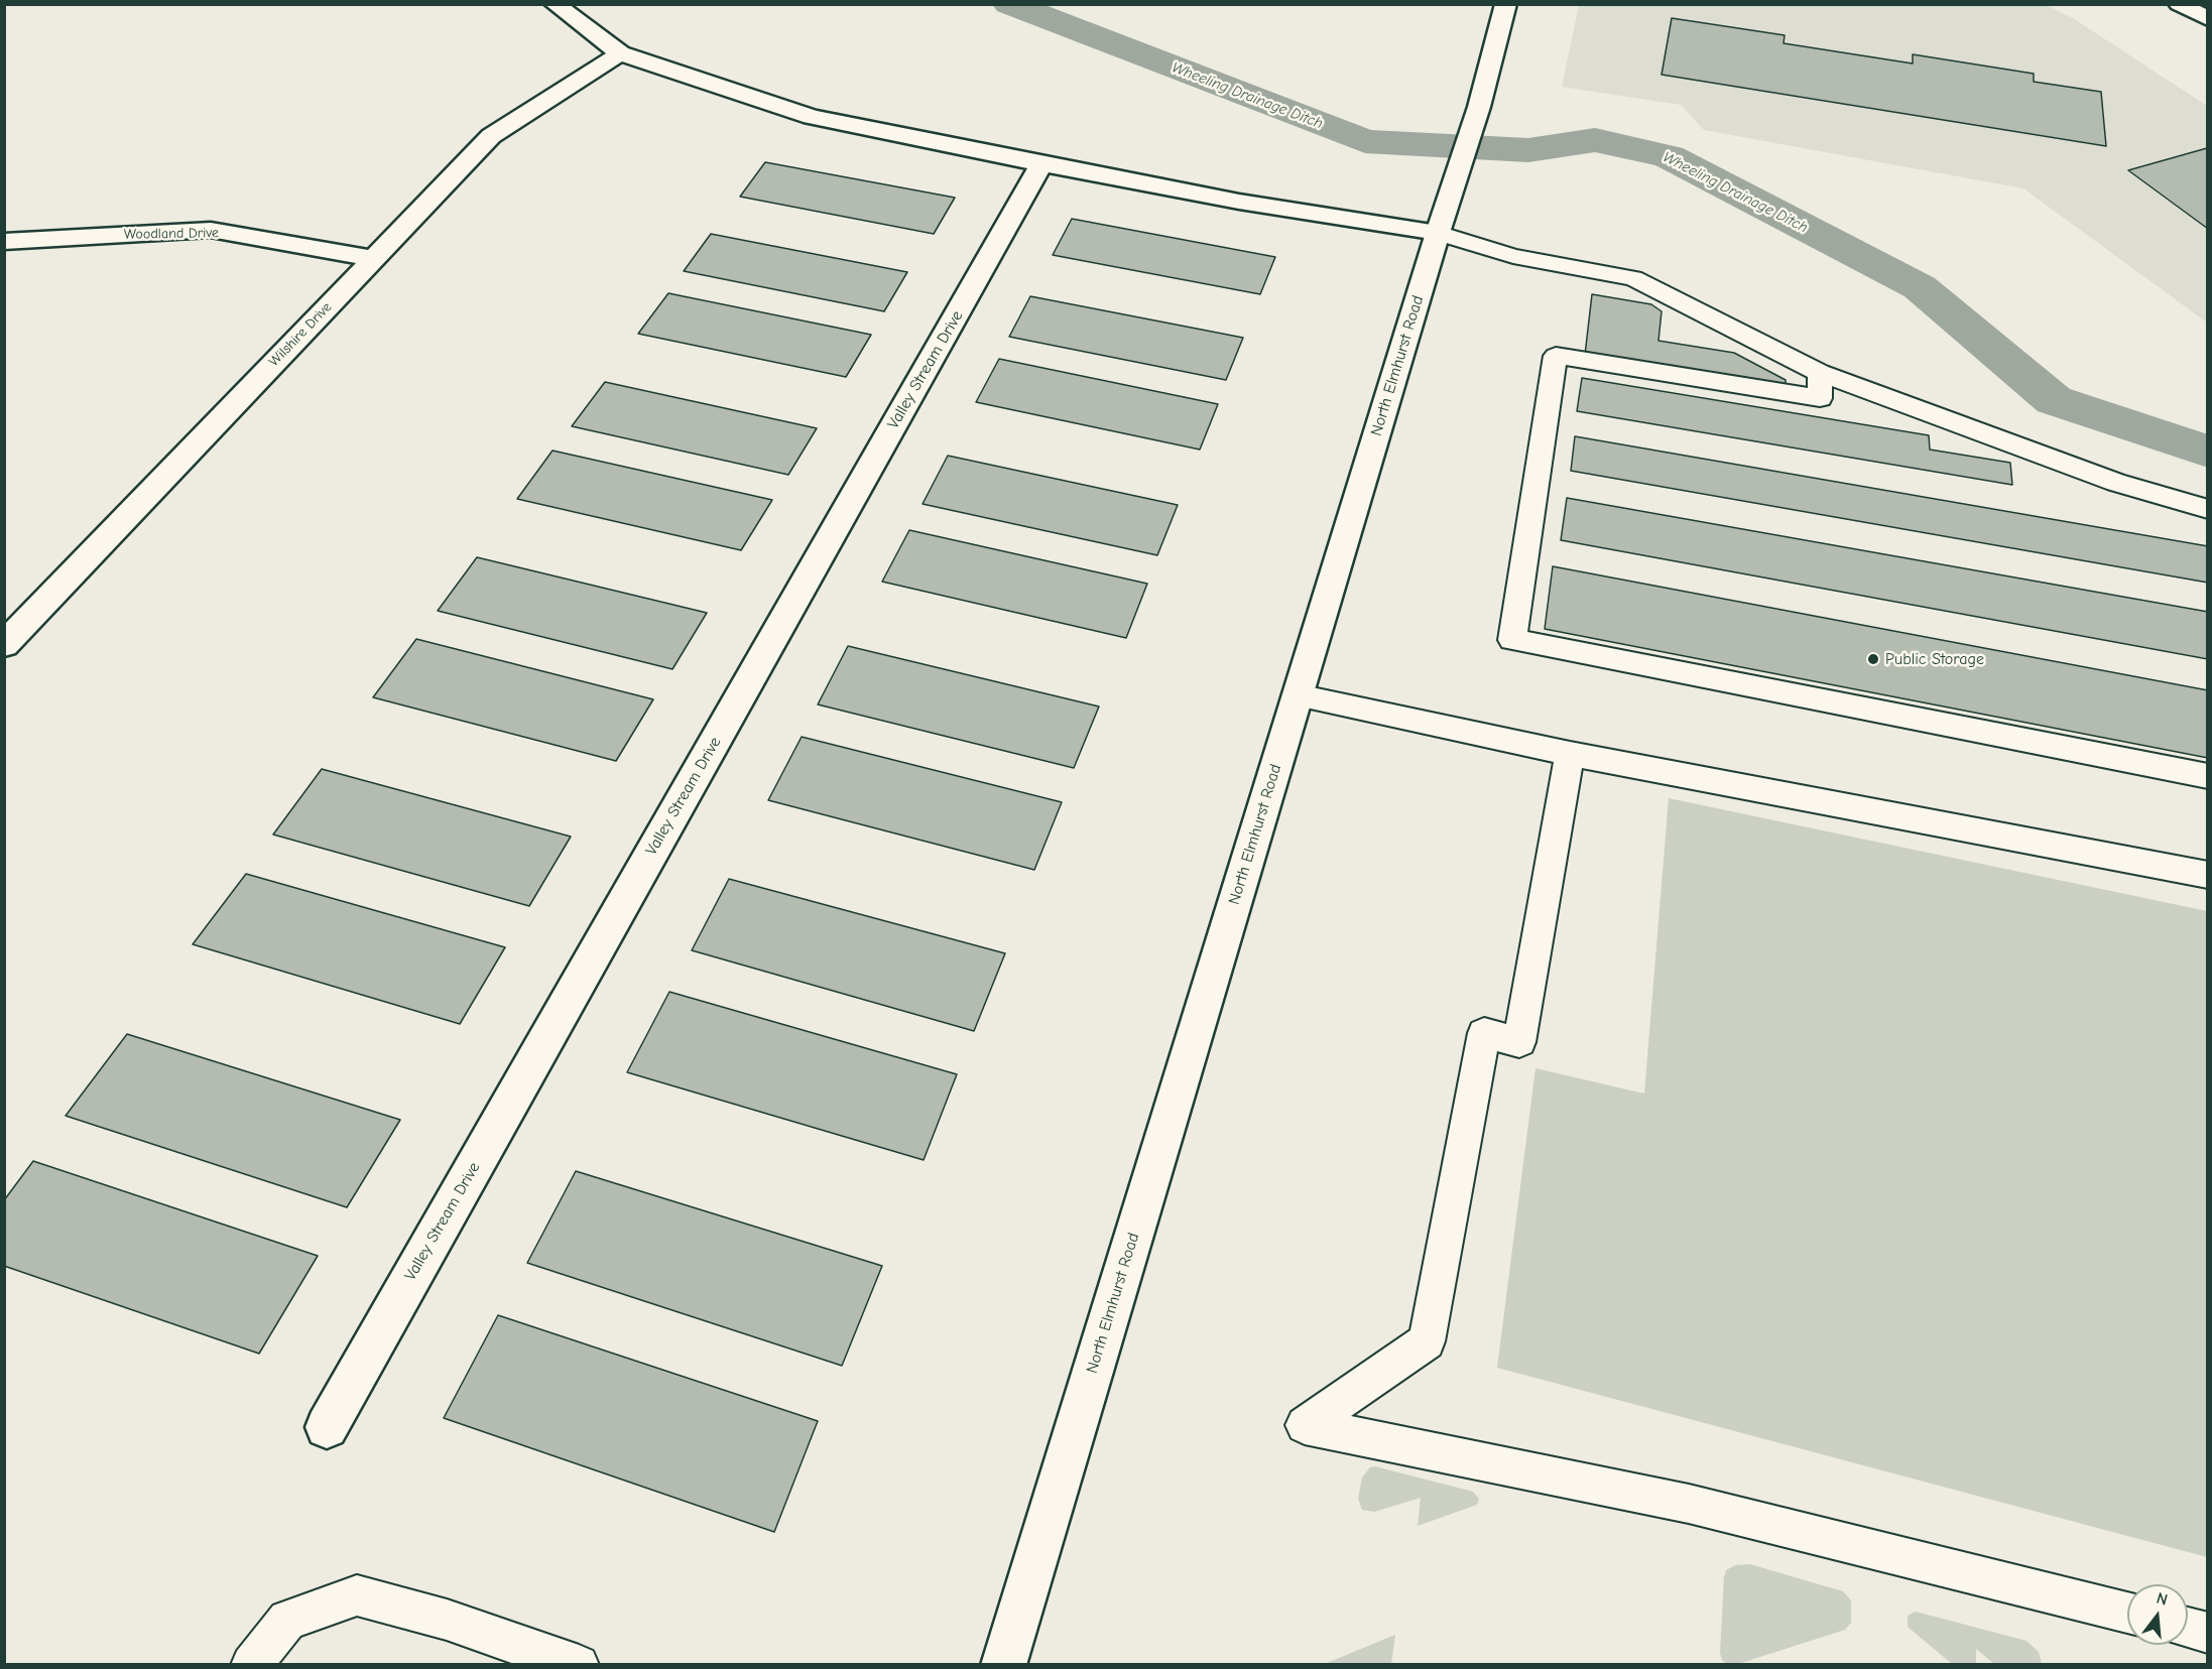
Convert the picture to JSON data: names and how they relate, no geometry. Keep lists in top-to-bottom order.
{
  "streets": {
    "street": [
      "Woodland Drive",
      "Wilshire Drive",
      "North Elmhurst Road",
      "Valley Stream Drive"
    ]
  },
  "crossings": [
    ["Woodland Drive", "Wilshire Drive"]
  ],
  "water": ["Wheeling Drainage Ditch"],
  "places": ["Public Storage"],
  "north": "top"
}
